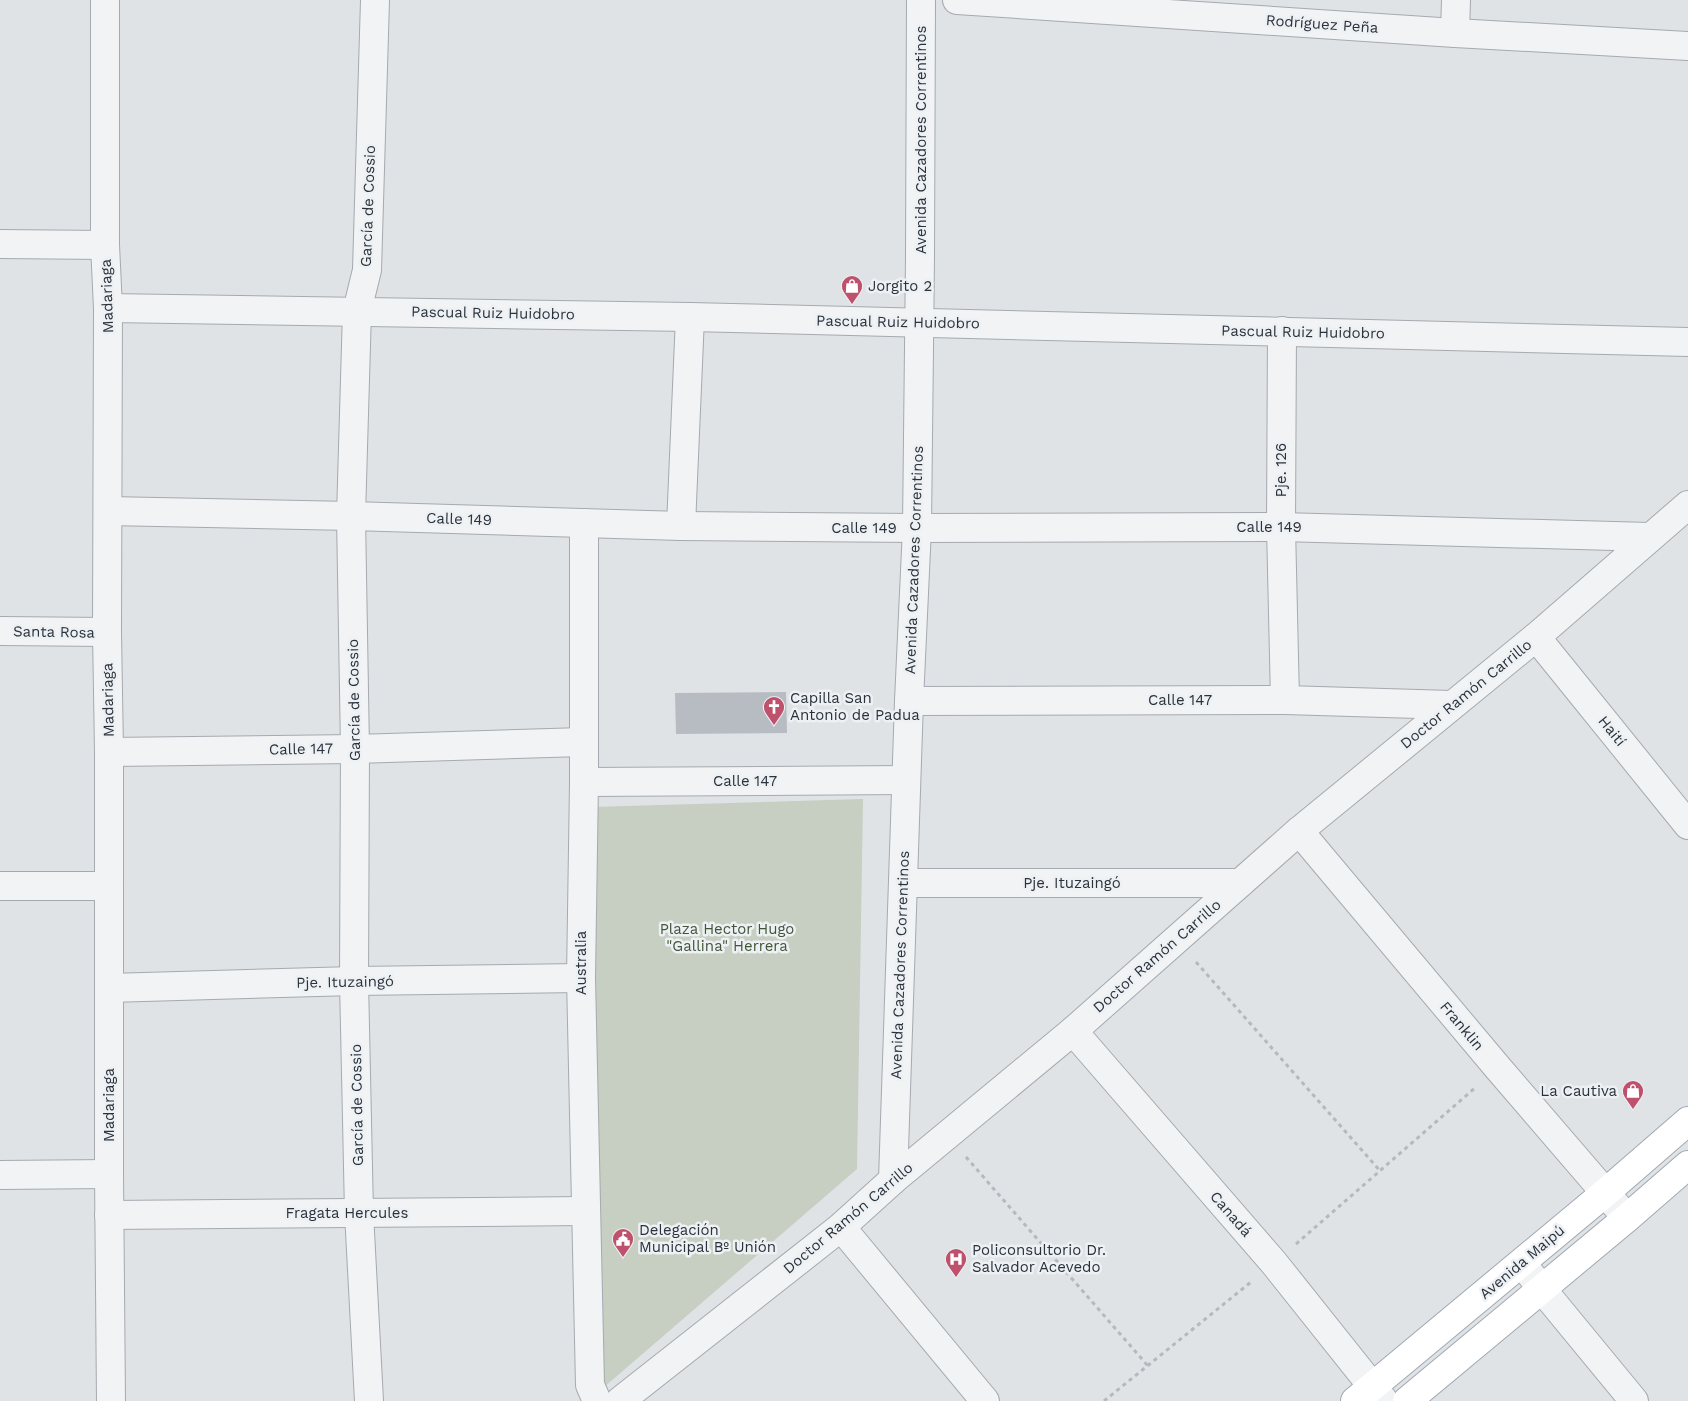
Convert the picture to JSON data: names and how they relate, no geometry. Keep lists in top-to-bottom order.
{
  "streets": {
    "main road": ["Avenida Maipú"],
    "street": [
      "Rodríguez Peña",
      "Avenida Cazadores Correntinos",
      "García de Cossio",
      "Madariaga",
      "Pascual Ruiz Huidobro",
      "Pje. 126",
      "Calle 149",
      "Santa Rosa",
      "Doctor Ramón Carrillo",
      "Calle 147",
      "Haití",
      "Pje. Ituzaingó",
      "Australia",
      "Franklin",
      "Fragata Hercules",
      "Canadá"
    ]
  },
  "crossings": [
    ["Avenida Cazadores Correntinos", "Pascual Ruiz Huidobro"],
    ["Avenida Cazadores Correntinos", "Calle 149"],
    ["Avenida Cazadores Correntinos", "Doctor Ramón Carrillo"],
    ["Avenida Cazadores Correntinos", "Calle 147"],
    ["Avenida Cazadores Correntinos", "Pje. Ituzaingó"],
    ["García de Cossio", "Pascual Ruiz Huidobro"],
    ["García de Cossio", "Calle 149"],
    ["García de Cossio", "Calle 147"],
    ["García de Cossio", "Pje. Ituzaingó"],
    ["García de Cossio", "Fragata Hercules"],
    ["Madariaga", "Pascual Ruiz Huidobro"],
    ["Madariaga", "Calle 149"],
    ["Madariaga", "Santa Rosa"],
    ["Madariaga", "Calle 147"],
    ["Madariaga", "Pje. Ituzaingó"],
    ["Madariaga", "Fragata Hercules"],
    ["Pascual Ruiz Huidobro", "Pje. 126"],
    ["Pje. 126", "Calle 149"],
    ["Pje. 126", "Calle 147"],
    ["Calle 149", "Doctor Ramón Carrillo"],
    ["Calle 149", "Australia"],
    ["Doctor Ramón Carrillo", "Calle 147"],
    ["Doctor Ramón Carrillo", "Haití"],
    ["Doctor Ramón Carrillo", "Pje. Ituzaingó"],
    ["Doctor Ramón Carrillo", "Franklin"],
    ["Doctor Ramón Carrillo", "Canadá"],
    ["Calle 147", "Australia"],
    ["Pje. Ituzaingó", "Australia"],
    ["Australia", "Fragata Hercules"],
    ["Franklin", "Avenida Maipú"],
    ["Canadá", "Avenida Maipú"]
  ],
  "parks": ["Plaza Hector Hugo \"Gallina\" Herrera"],
  "places": {
    "shop": ["Jorgito 2", "La Cautiva"],
    "church": ["Capilla San Antonio de Padua"],
    "public building": ["Delegación Municipal Bº Unión"],
    "hospital": ["Policonsultorio Dr. Salvador Acevedo"]
  }
}
